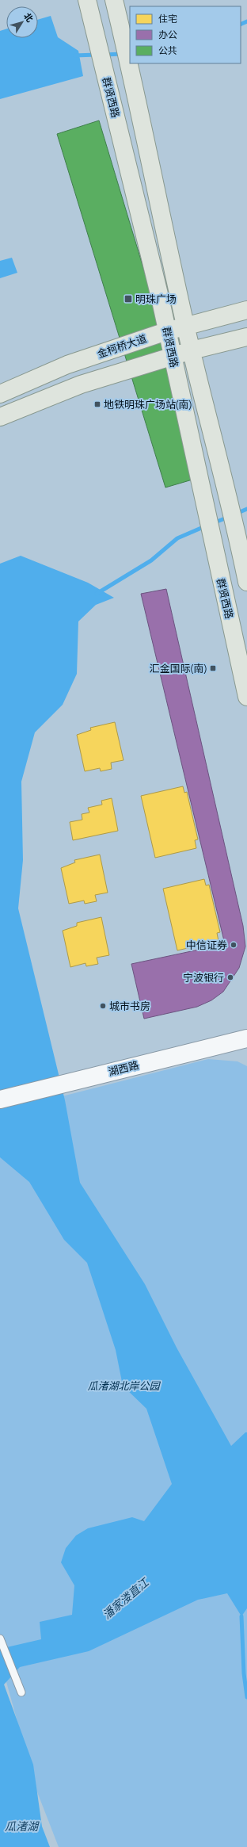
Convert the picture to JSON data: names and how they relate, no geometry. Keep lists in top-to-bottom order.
{
  "streets": {
    "main road": ["群贤西路", "金柯桥大道"],
    "street": ["湖西路"]
  },
  "crossings": [
    ["群贤西路", "金柯桥大道"]
  ],
  "water": ["潘家溇直江", "瓜渚湖"],
  "parks": ["瓜渚湖北岸公园"],
  "places": {
    "transit": ["明珠广场", "地铁明珠广场站(南)", "汇金国际(南)"],
    "other": ["中信证券", "宁波银行", "城市书房"]
  },
  "legend": ["住宅", "办公", "公共"],
  "north": "top right"
}
